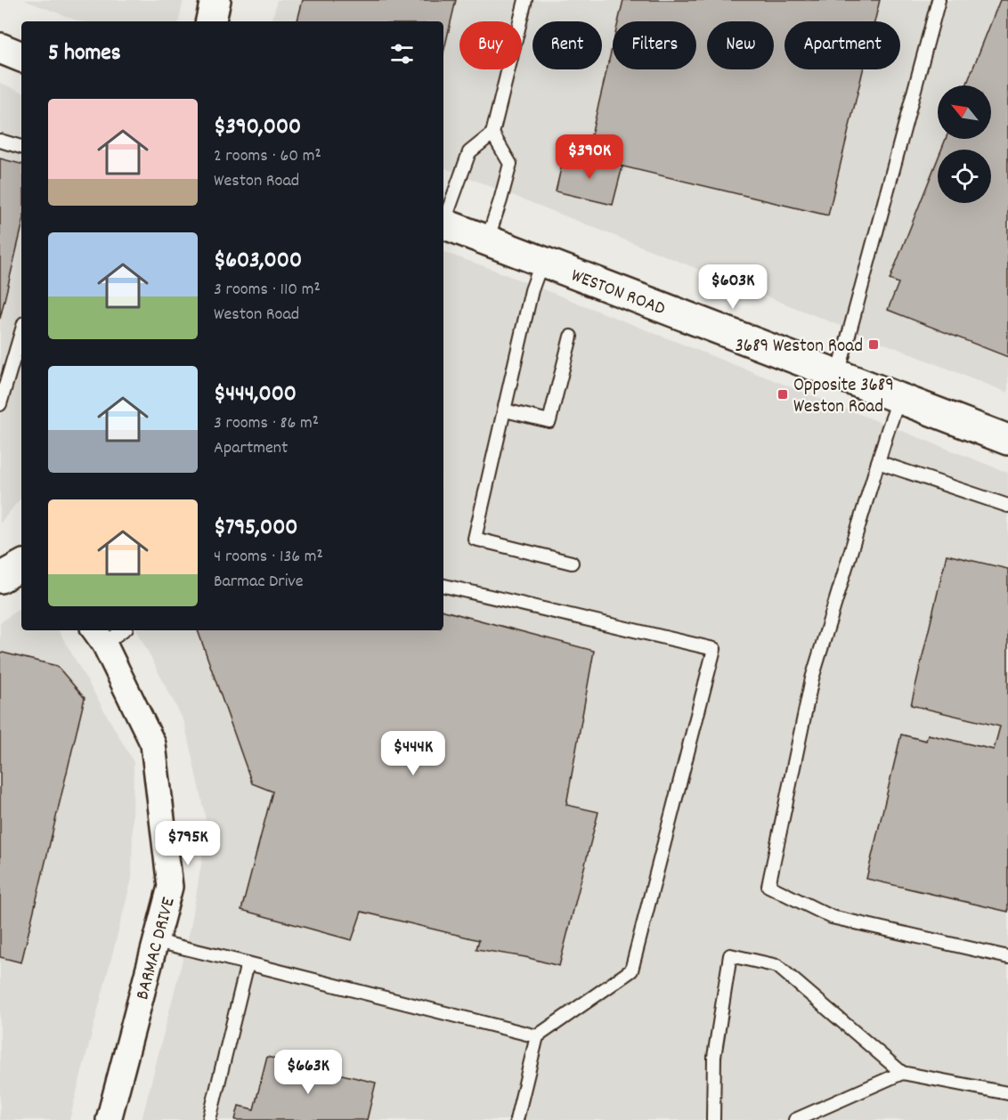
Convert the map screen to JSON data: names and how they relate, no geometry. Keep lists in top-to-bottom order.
{
  "streets": {
    "main road": ["WESTON ROAD"],
    "street": ["BARMAC DRIVE"]
  },
  "places": {
    "transit": ["3689 Weston Road", "Opposite 3689 Weston Road"]
  },
  "north": "top left",
  "page": {
    "chip": [
      "Buy",
      "Rent",
      "Filters",
      "New",
      "Apartment"
    ],
    "heading": "5 homes",
    "list": [
      {
        "name": "$390,000",
        "note": "2 rooms · 60 m² · Weston Road"
      },
      {
        "name": "$603,000",
        "note": "3 rooms · 110 m² · Weston Road"
      },
      {
        "name": "$444,000",
        "note": "3 rooms · 86 m² · Apartment"
      },
      {
        "name": "$795,000",
        "note": "4 rooms · 136 m² · Barmac Drive"
      }
    ],
    "price": [
      "$390K",
      "$603K",
      "$444K",
      "$795K",
      "$663K"
    ]
  }
}
